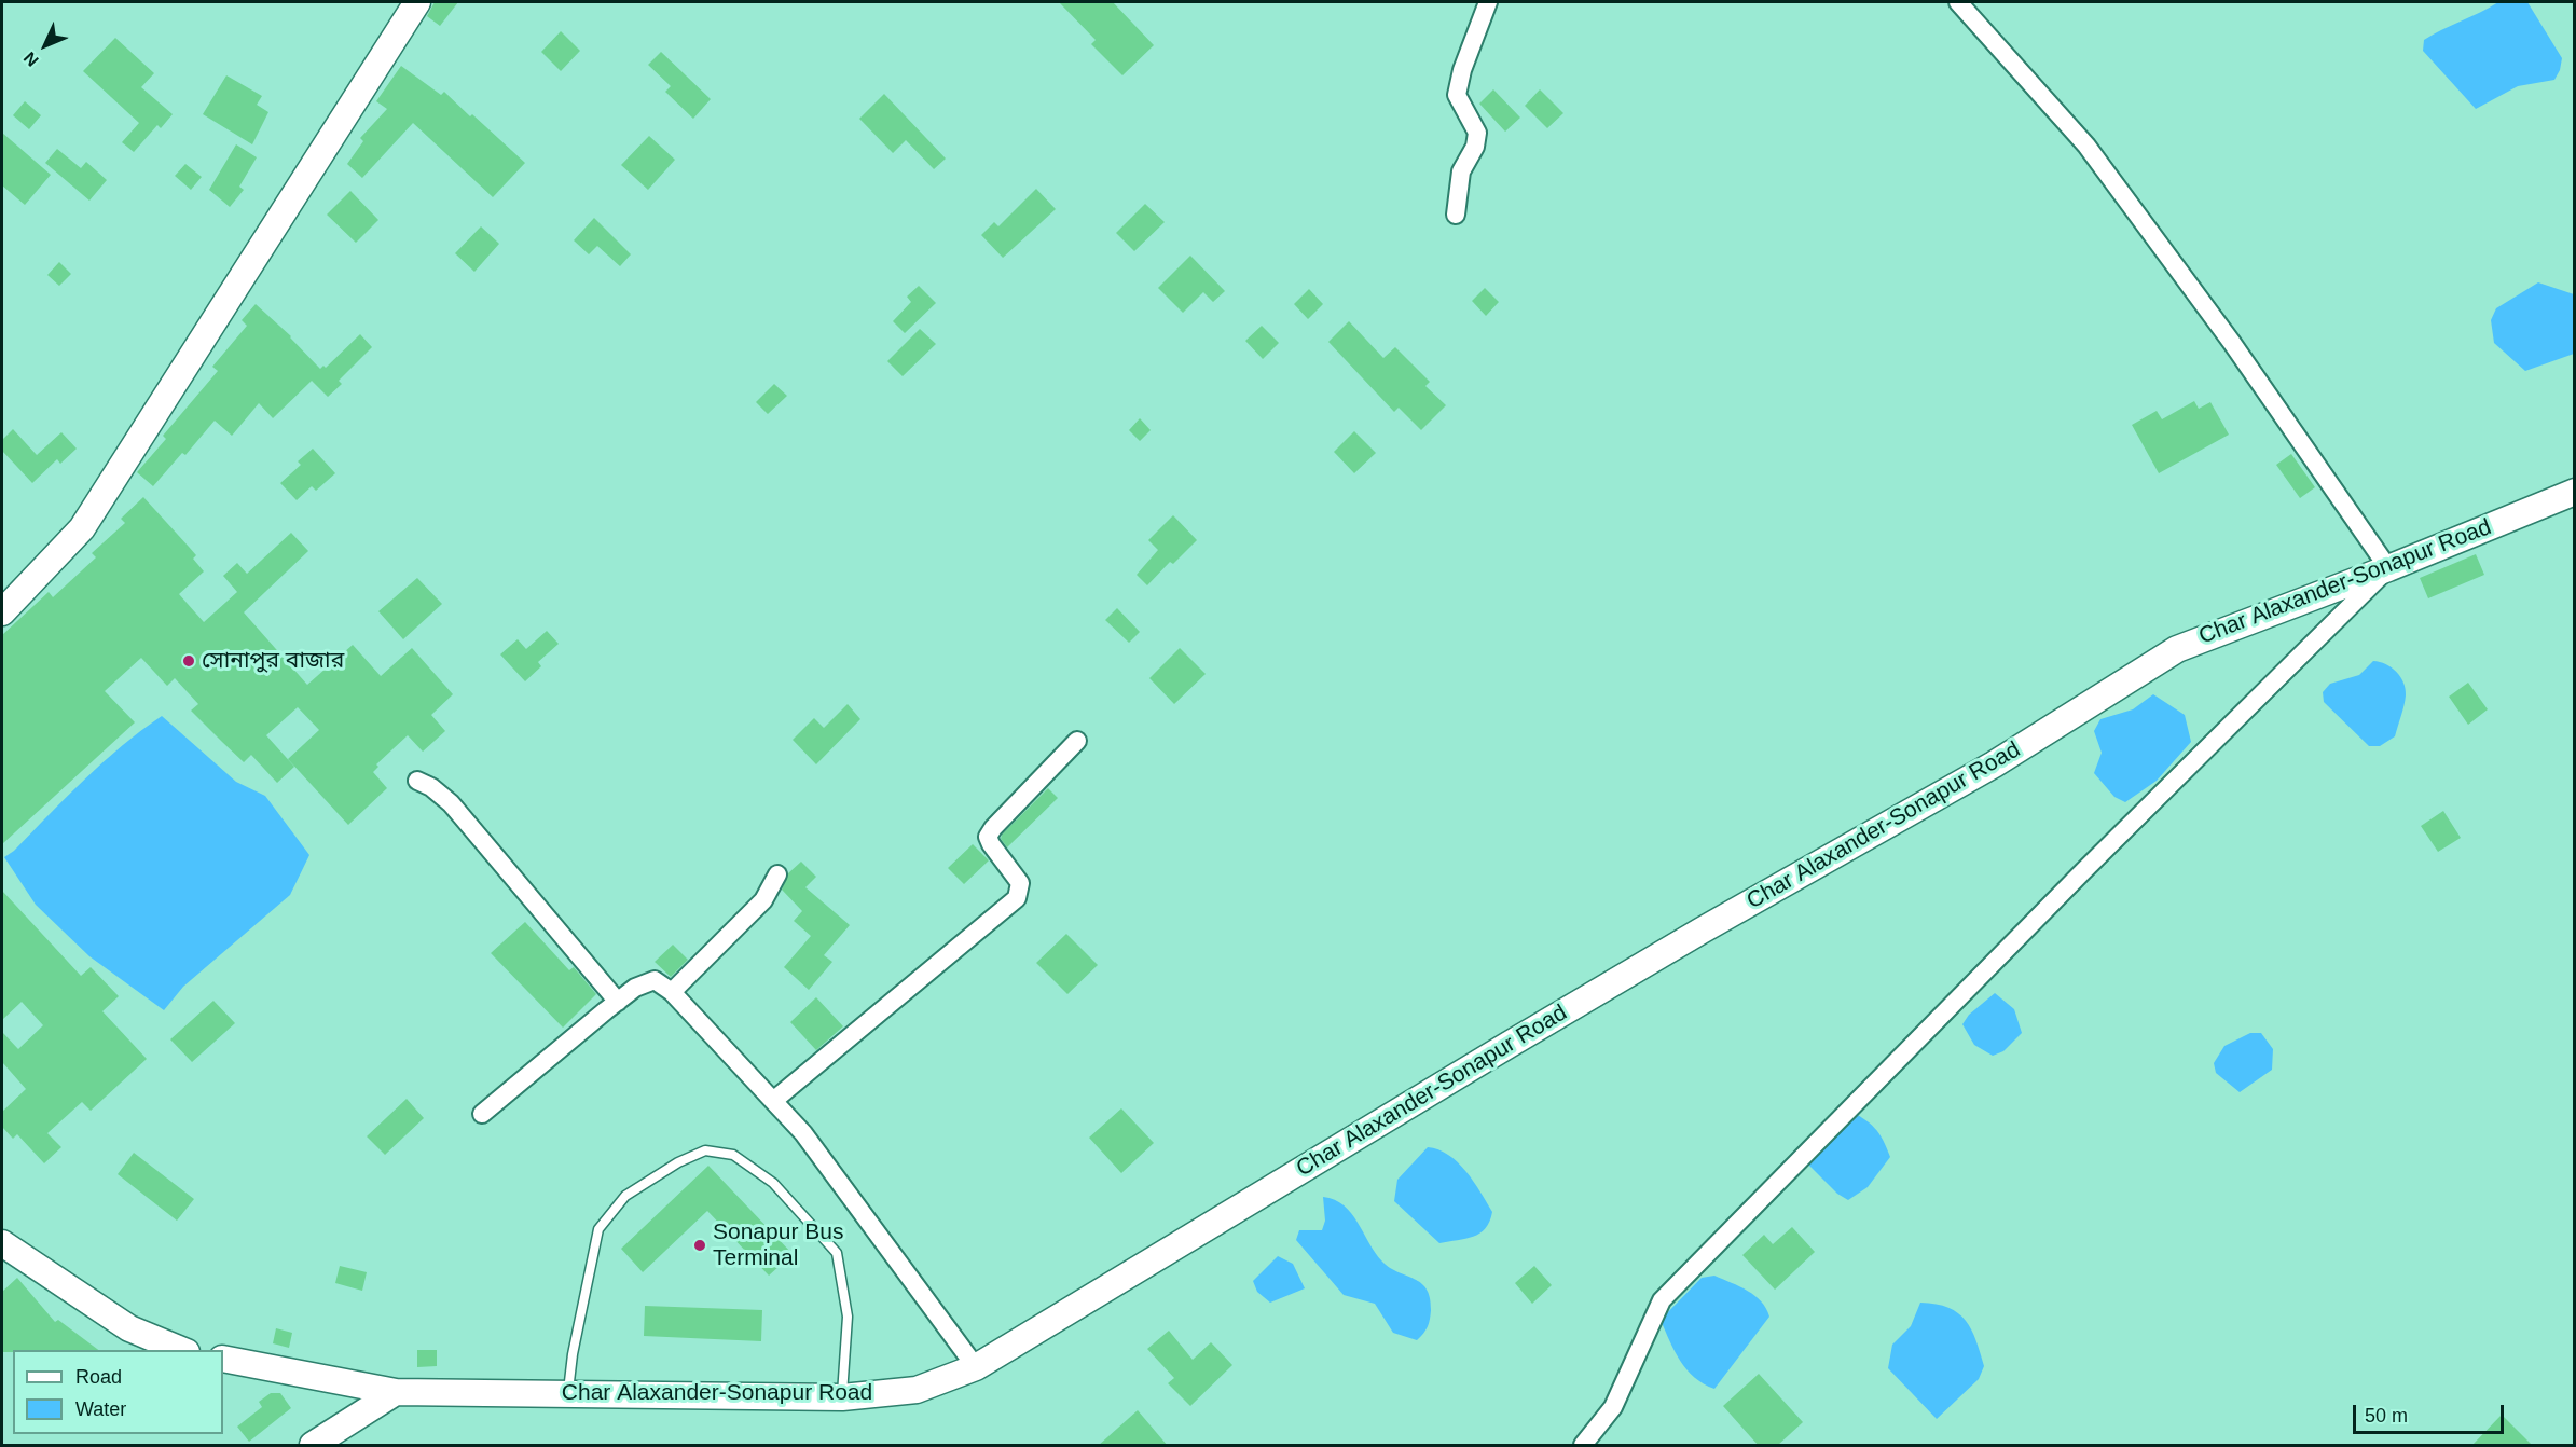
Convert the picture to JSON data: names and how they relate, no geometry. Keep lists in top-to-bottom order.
{
  "streets": {
    "main road": ["Char Alaxander-Sonapur Road"]
  },
  "places": ["সোনাপুর বাজার", "Sonapur Bus Terminal"],
  "legend": ["Road", "Water"],
  "scale_bar": "50 m",
  "north": "bottom left"
}
